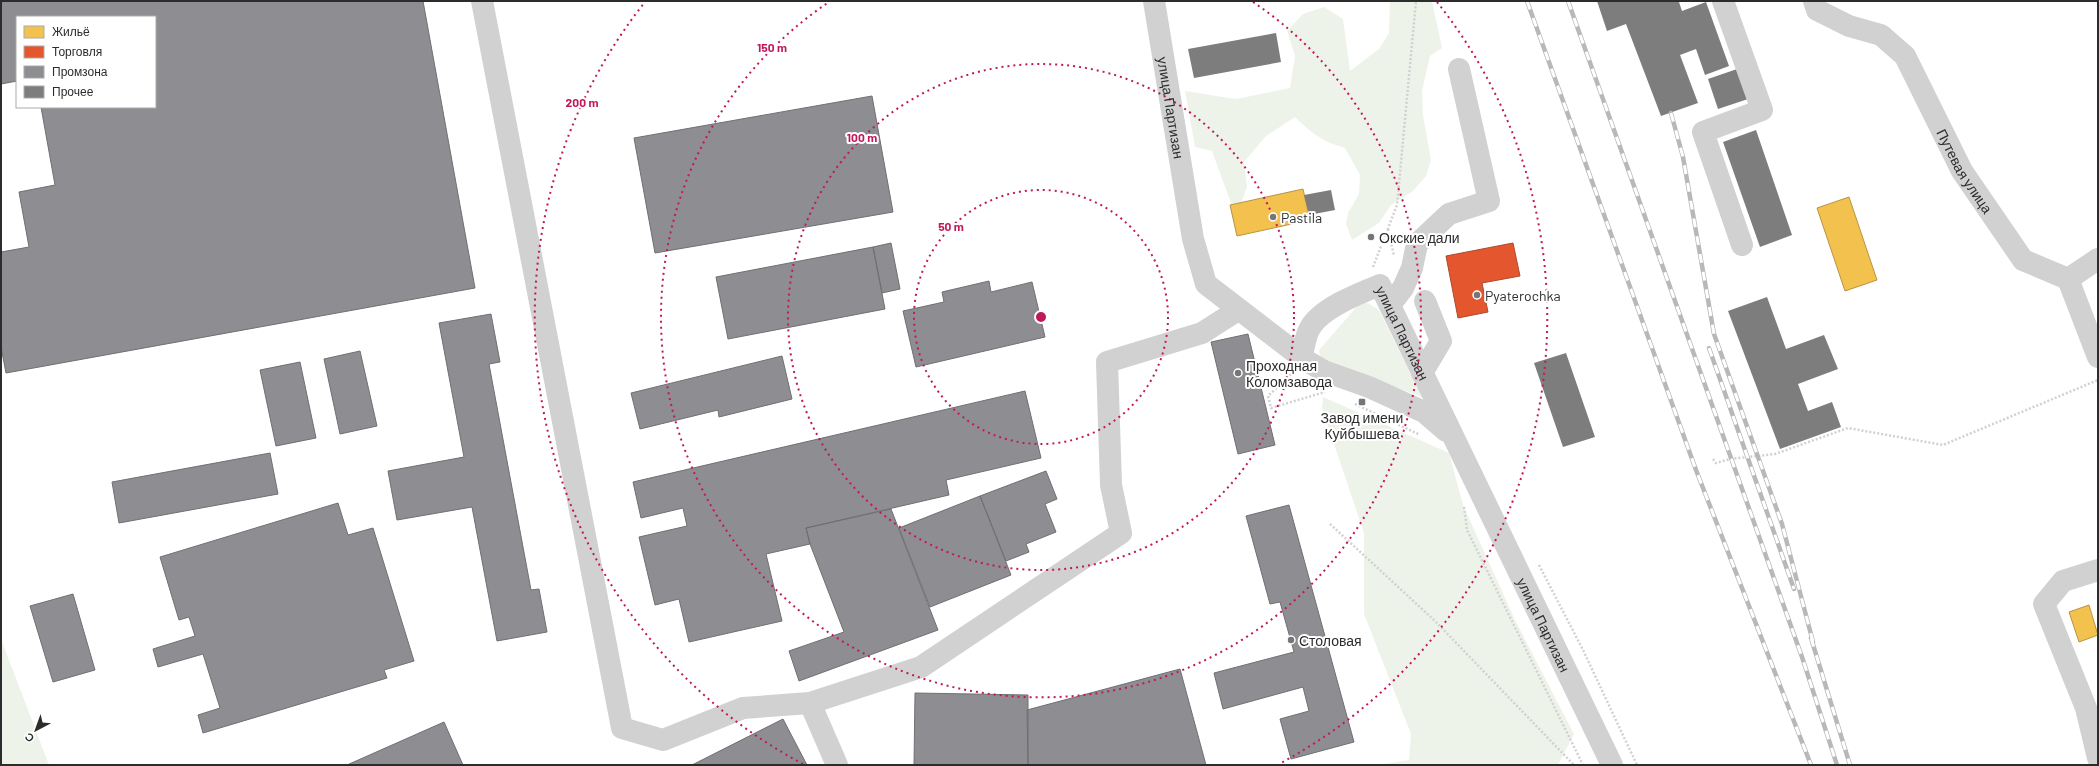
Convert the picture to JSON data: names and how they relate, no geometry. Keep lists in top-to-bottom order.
{
  "streets": {
    "street": ["улица Партизан", "Путевая улица"]
  },
  "places": {
    "other": [
      "Pastila",
      "Окские дали",
      "Pyaterochka",
      "Проходная Коломзавода",
      "Столовая"
    ],
    "transit": ["Завод имени Куйбышева"]
  },
  "legend": [
    "Жильё",
    "Торговля",
    "Промзона",
    "Прочее"
  ],
  "north": "bottom left",
  "rings": [
    "150 m",
    "200 m",
    "100 m",
    "50 m"
  ]
}
